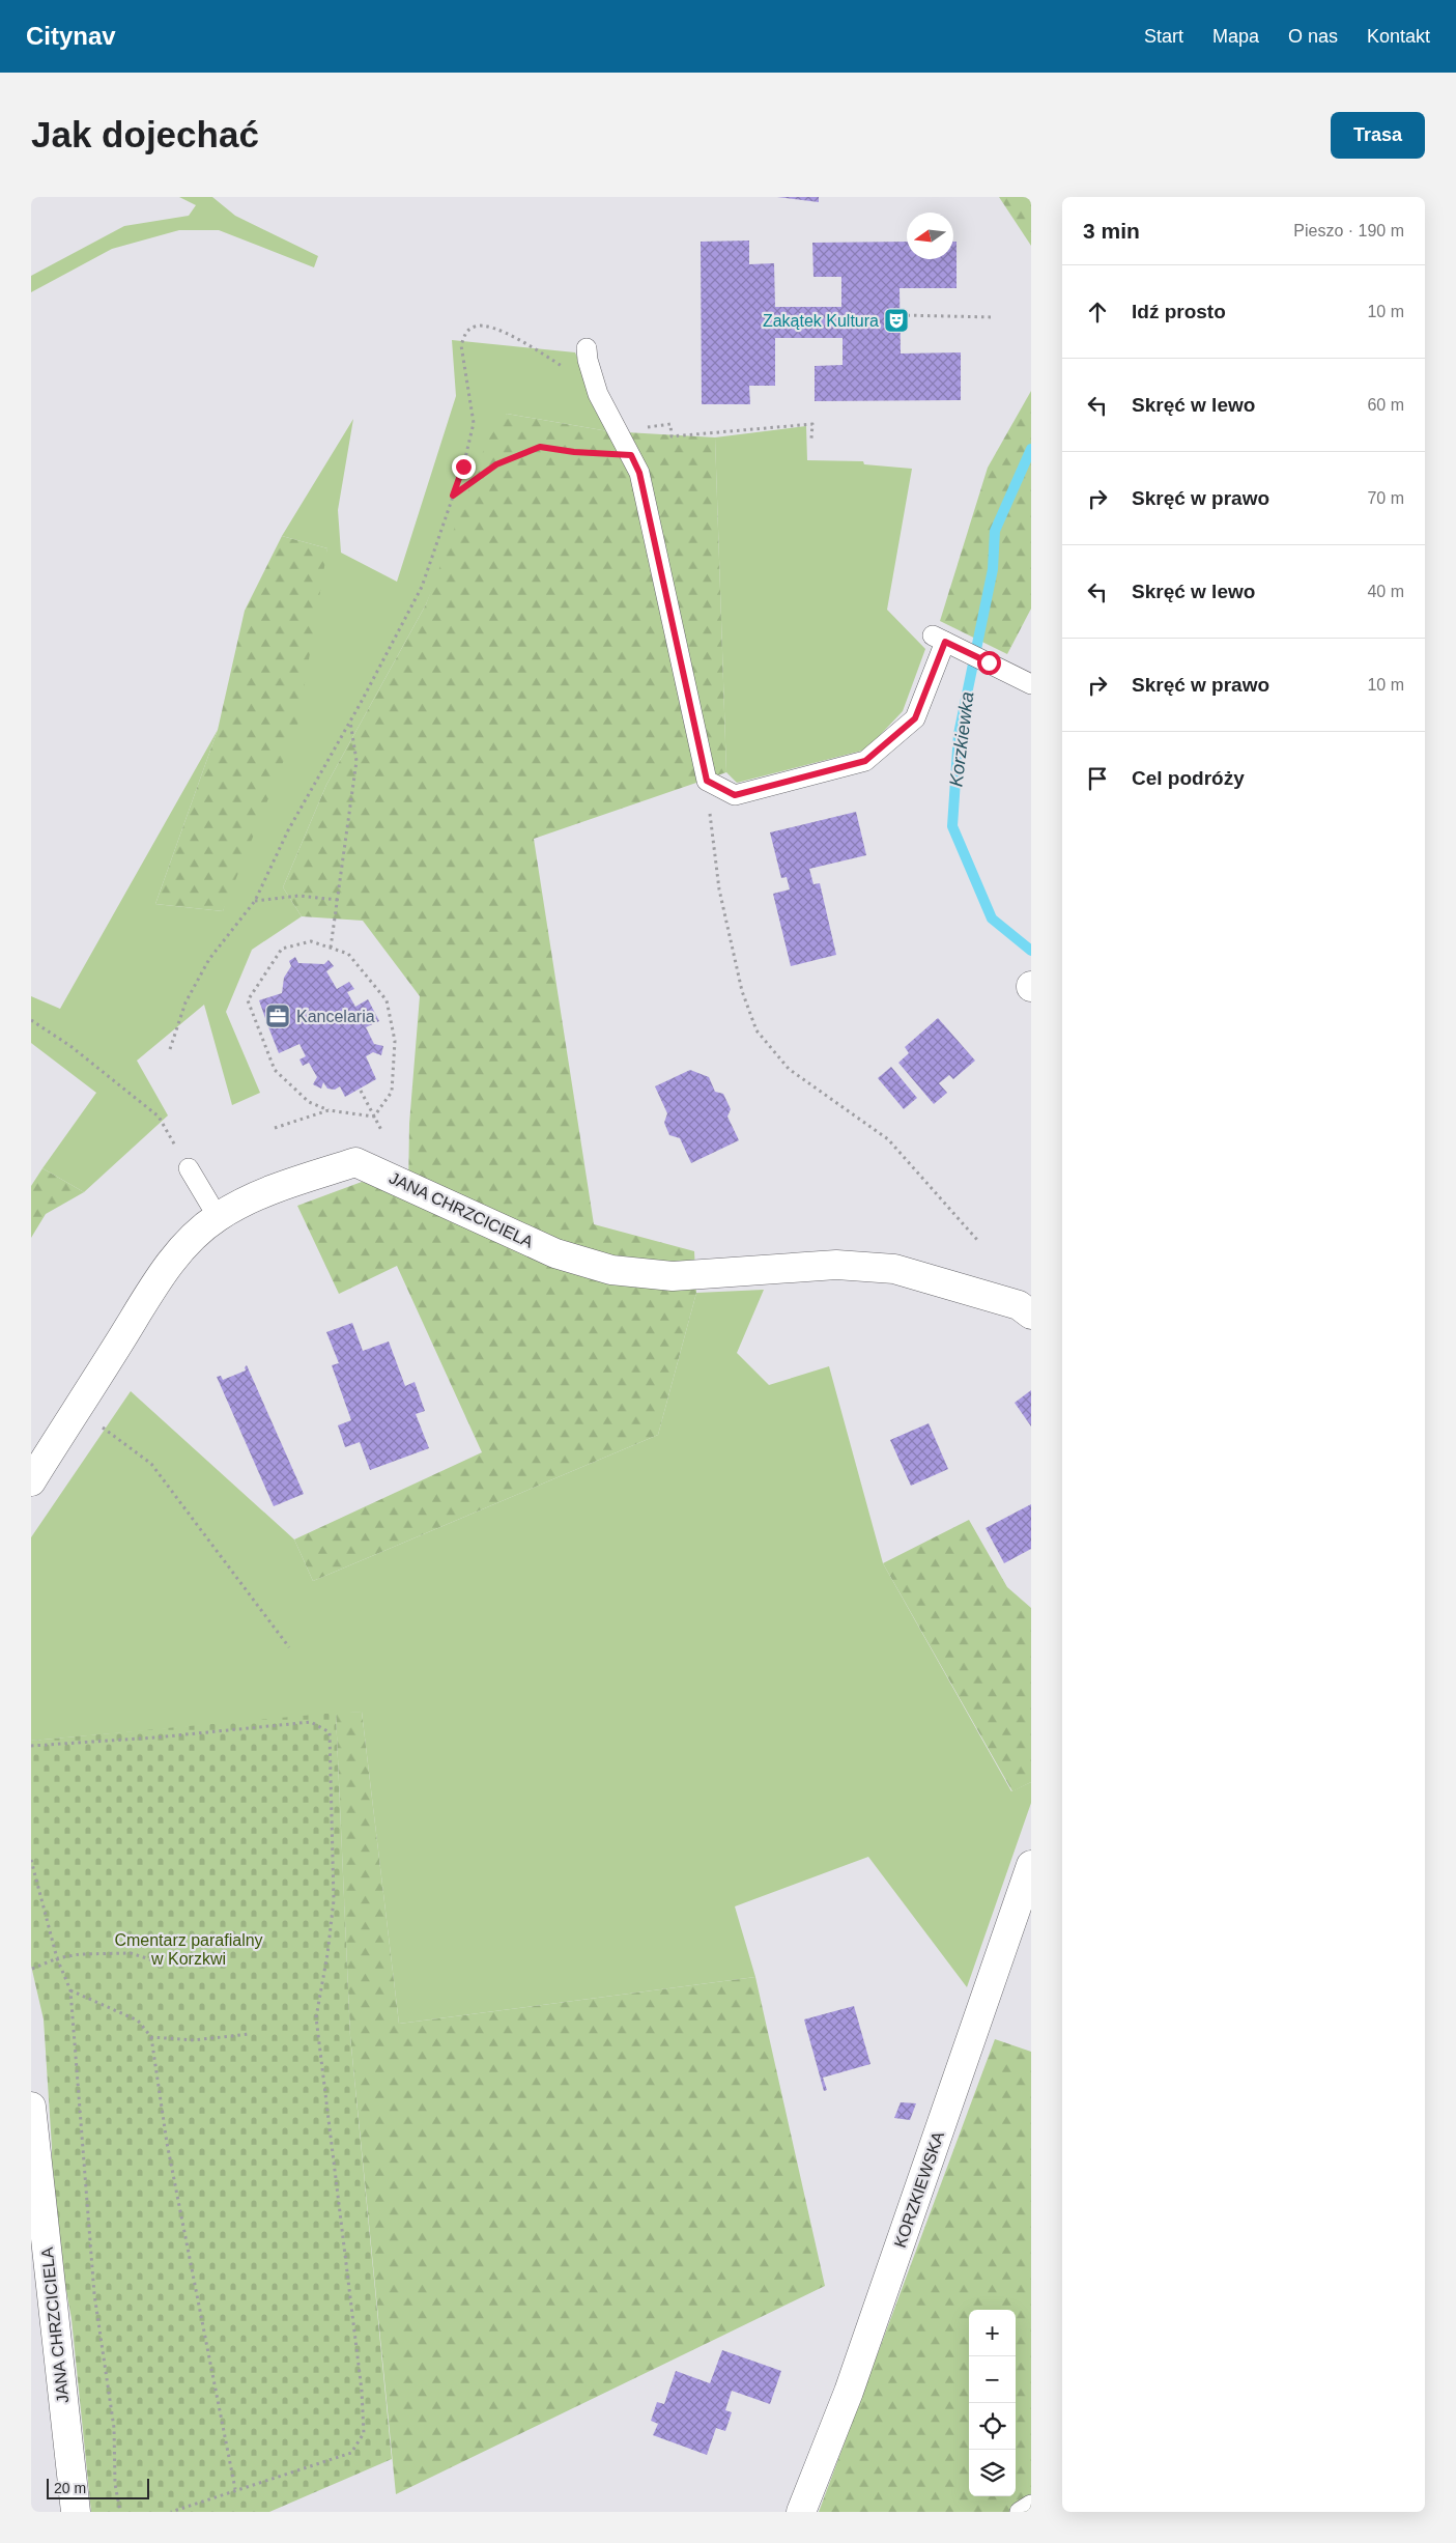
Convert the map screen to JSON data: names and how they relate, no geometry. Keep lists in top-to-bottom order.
{
  "streets": {
    "street": ["JANA CHRZCICIELA", "KORZKIEWSKA"]
  },
  "water": ["Korzkiewka"],
  "parks": ["Cmentarz parafialny w Korzkwi"],
  "places": {
    "theatre": ["Zakątek Kultura"],
    "office": ["Kancelaria"]
  },
  "scale_bar": "20 m",
  "north": "left",
  "page": {
    "header": "Citynav",
    "nav": [
      "Start",
      "Mapa",
      "O nas",
      "Kontakt"
    ],
    "buttons": "Trasa",
    "title": "Jak dojechać",
    "heading": ["3 min", "Pieszo · 190 m"],
    "list": [
      ["Idź prosto", "10 m"],
      ["Skręć w lewo", "60 m"],
      ["Skręć w prawo", "70 m"],
      ["Skręć w lewo", "40 m"],
      ["Skręć w prawo", "10 m"],
      "Cel podróży"
    ],
    "map_buttons": ["+", "−"],
    "scale": "20 m"
  }
}
